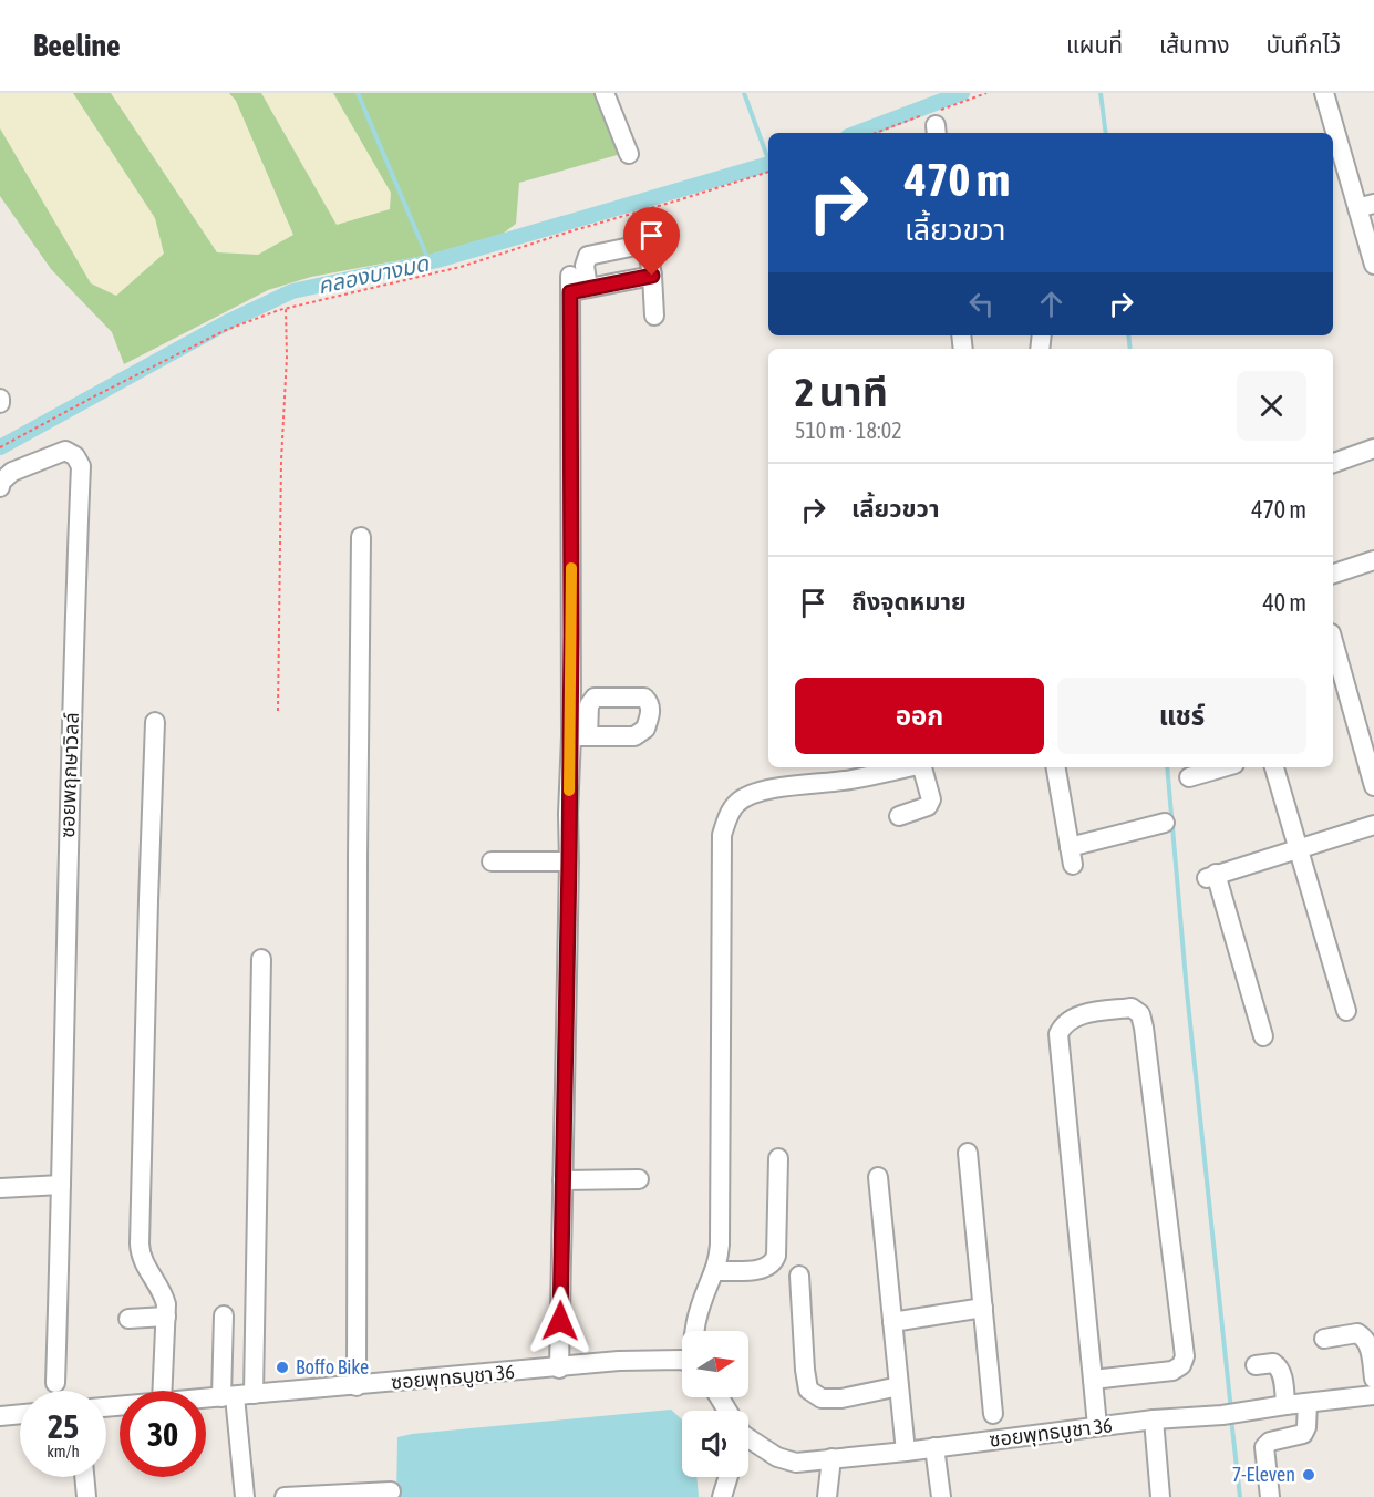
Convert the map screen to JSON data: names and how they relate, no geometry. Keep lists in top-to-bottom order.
{
  "streets": {
    "street": ["ซอยพฤกษาวิลล์", "ซอยพุทธบูชา 36"]
  },
  "water": ["คลองบางมด"],
  "places": ["Boffo Bike", "7-Eleven"],
  "north": "right",
  "page": {
    "header": "Beeline",
    "nav": ["แผนที่", "เส้นทาง", "บันทึกไว้"],
    "turn": ["470 m", "เลี้ยวขวา"],
    "heading": ["2 นาที", "510 m · 18:02"],
    "list": [
      {
        "name": "เลี้ยวขวา",
        "value": "470 m"
      },
      {
        "name": "ถึงจุดหมาย",
        "value": "40 m"
      }
    ],
    "buttons": ["ออก", "แชร์"],
    "speed": "25 km/h",
    "limit": "30"
  }
}
